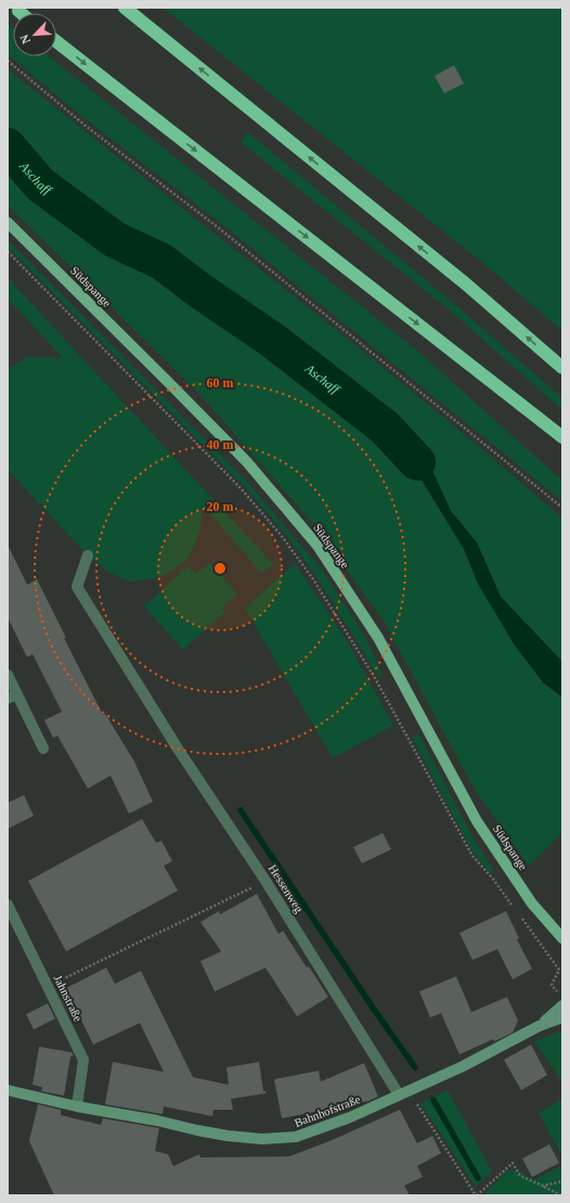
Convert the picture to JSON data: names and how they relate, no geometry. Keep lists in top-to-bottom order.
{
  "streets": {
    "main road": ["Südspange"],
    "street": ["Hessenweg", "Jahnstraße", "Bahnhofstraße"]
  },
  "crossings": [
    ["Hessenweg", "Bahnhofstraße"],
    ["Jahnstraße", "Bahnhofstraße"]
  ],
  "water": ["Aschaff"],
  "north": "bottom left",
  "rings": ["60 m", "40 m", "20 m"]
}
